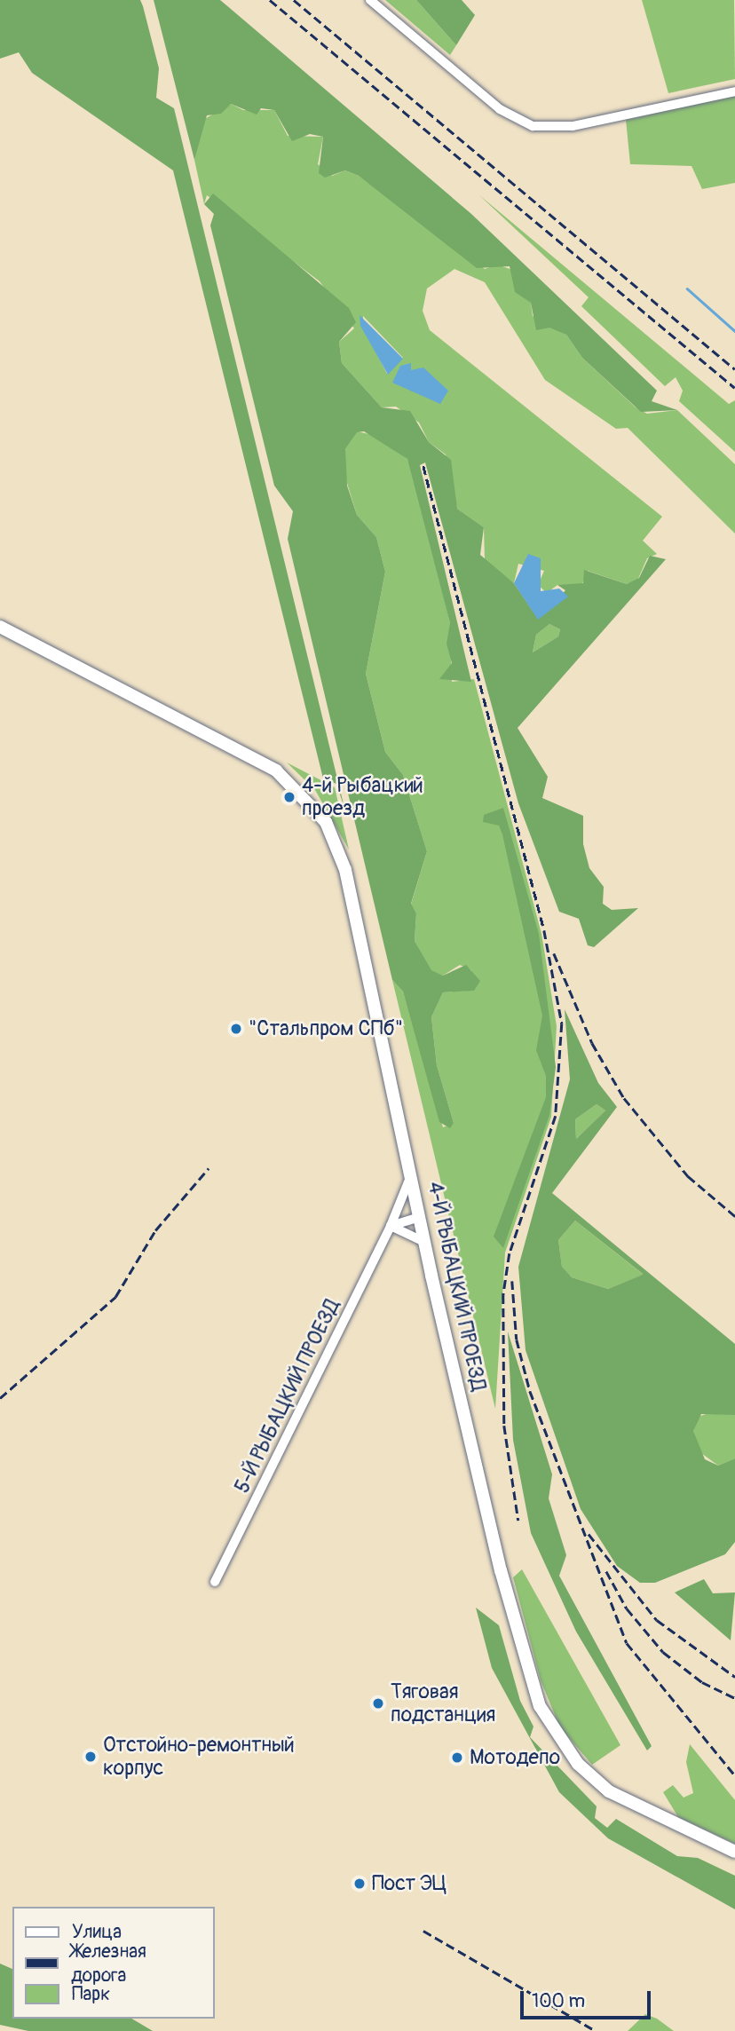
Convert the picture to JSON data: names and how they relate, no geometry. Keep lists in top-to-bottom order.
{
  "streets": {
    "street": ["4-Й РЫБАЦКИЙ ПРОЕЗД", "5-Й РЫБАЦКИЙ ПРОЕЗД"]
  },
  "crossings": [
    ["4-Й РЫБАЦКИЙ ПРОЕЗД", "5-Й РЫБАЦКИЙ ПРОЕЗД"]
  ],
  "places": [
    "4-й Рыбацкий проезд",
    "\"Стальпром СПб\"",
    "Тяговая подстанция",
    "Отстойно-ремонтный корпус",
    "Мотодепо",
    "Пост ЭЦ"
  ],
  "legend": ["Улица", "Железная дорога", "Парк"],
  "scale_bar": "100 m"
}
